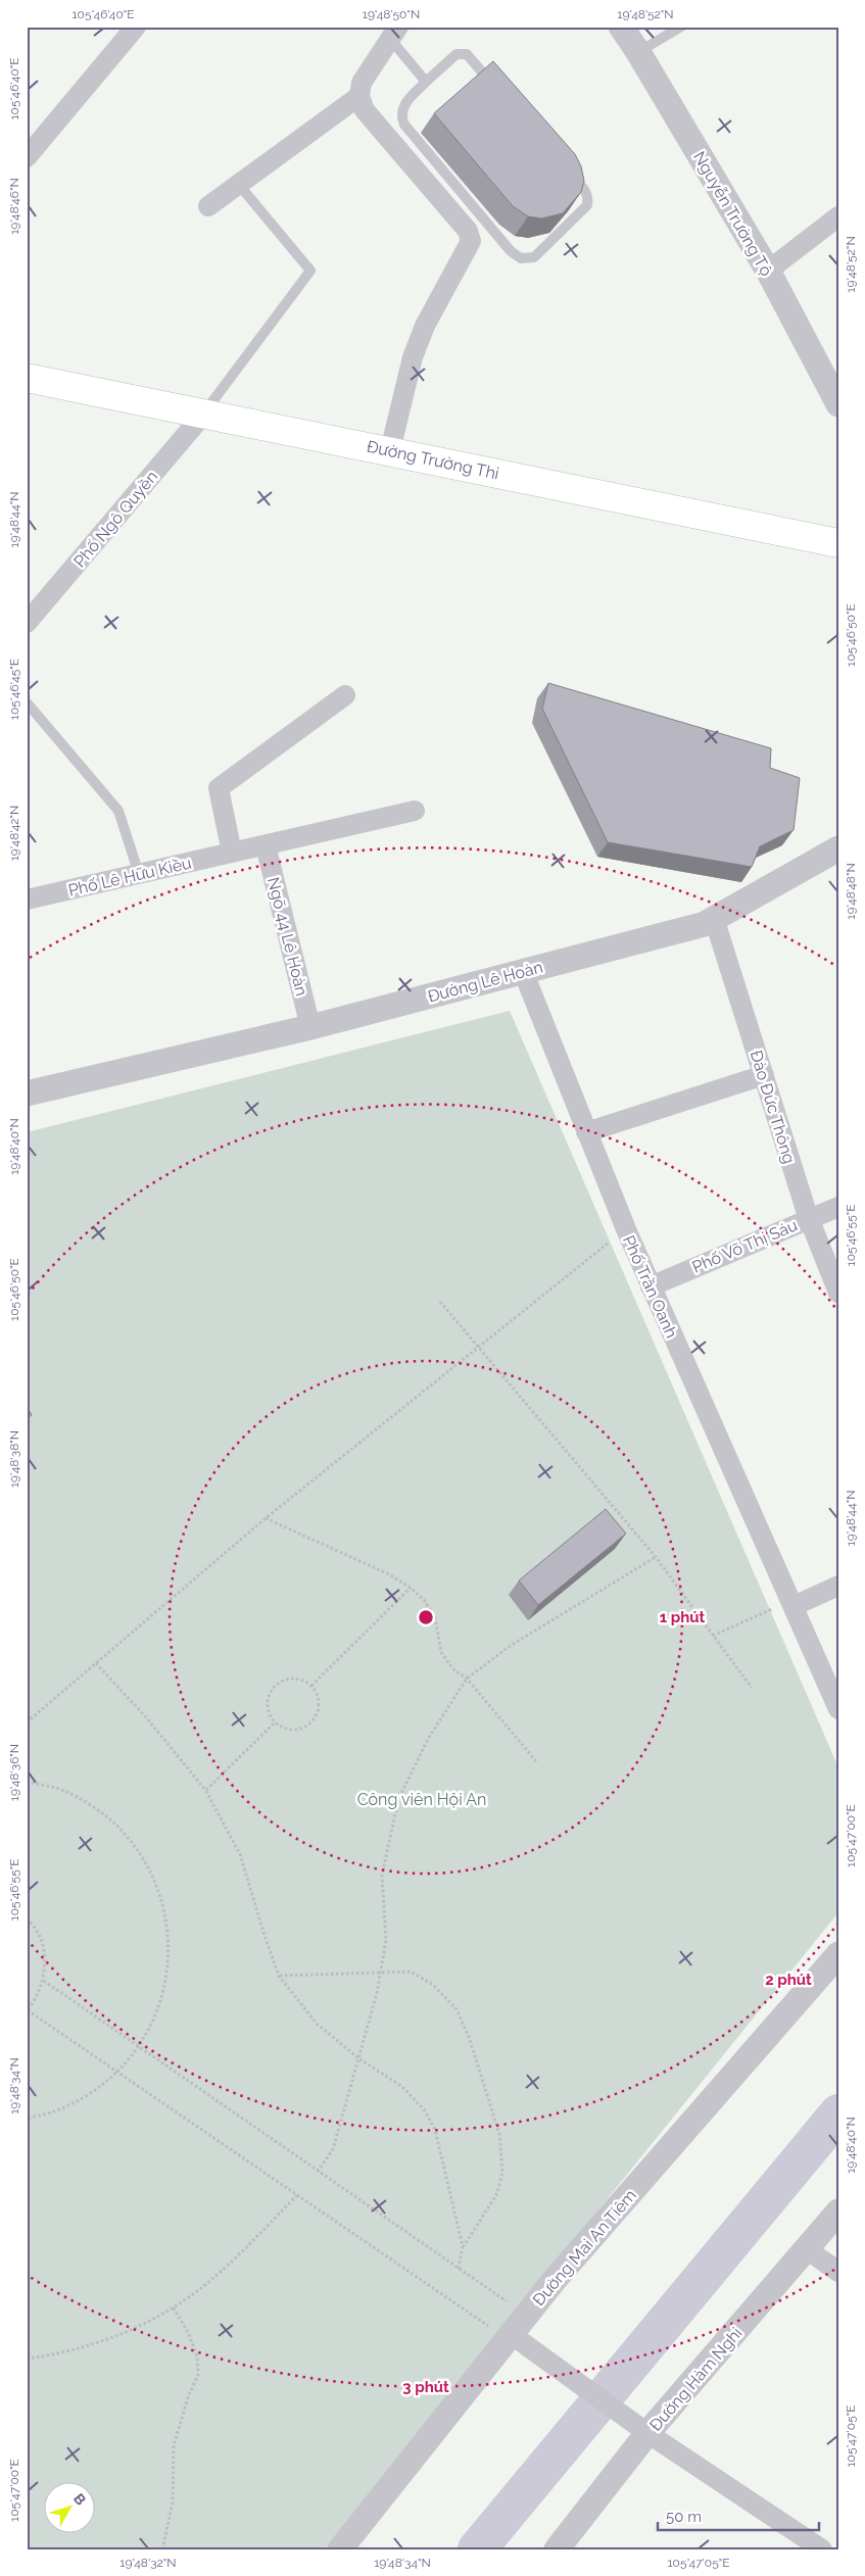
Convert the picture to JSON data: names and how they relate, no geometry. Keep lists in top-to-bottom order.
{
  "streets": {
    "main road": ["Đường Trường Thi"],
    "street": [
      "Nguyễn Trường Tộ",
      "Phố Ngô Quyền",
      "Phố Lê Hữu Kiều",
      "Ngõ 44 Lê Hoàn",
      "Đường Lê Hoàn",
      "Đào Đức Thông",
      "Phố Võ Thị Sáu",
      "Phố Trần Oanh",
      "Đường Mai An Tiêm",
      "Đường Hàm Nghi"
    ]
  },
  "crossings": [
    ["Đường Trường Thi", "Phố Ngô Quyền"],
    ["Phố Lê Hữu Kiều", "Ngõ 44 Lê Hoàn"],
    ["Ngõ 44 Lê Hoàn", "Đường Lê Hoàn"],
    ["Đường Lê Hoàn", "Đào Đức Thông"],
    ["Đường Lê Hoàn", "Phố Trần Oanh"],
    ["Đào Đức Thông", "Phố Võ Thị Sáu"],
    ["Phố Võ Thị Sáu", "Phố Trần Oanh"]
  ],
  "parks": ["Công viên Hội An"],
  "scale_bar": "50 m",
  "north": "top right",
  "coordinates": [
    "105°46'40\"E",
    "19°48'50\"N",
    "19°48'52\"N",
    "19°48'46\"N",
    "19°48'44\"N",
    "105°46'50\"E",
    "105°46'45\"E",
    "19°48'42\"N",
    "19°48'48\"N",
    "19°48'40\"N",
    "105°46'55\"E",
    "19°48'38\"N",
    "19°48'36\"N",
    "105°47'00\"E",
    "19°48'34\"N",
    "105°47'05\"E",
    "19°48'32\"N"
  ],
  "rings": ["1 phút", "2 phút", "3 phút"]
}
